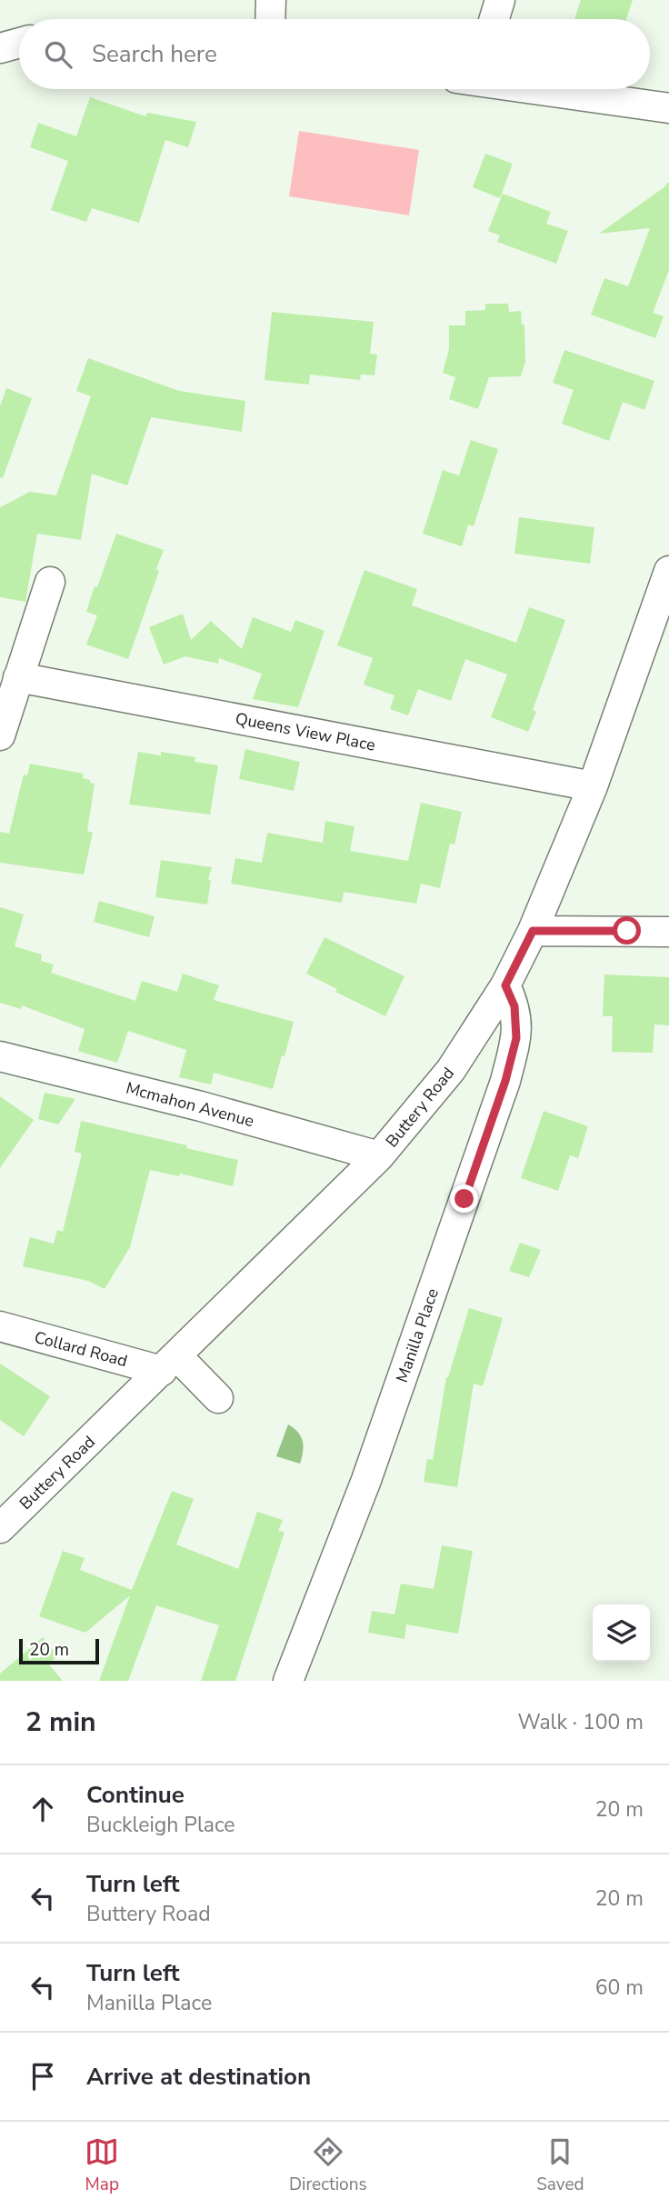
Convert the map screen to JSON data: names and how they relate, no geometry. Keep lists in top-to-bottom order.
{
  "streets": {
    "street": [
      "Queens View Place",
      "Mcmahon Avenue",
      "Buttery Road",
      "Manilla Place",
      "Collard Road"
    ]
  },
  "crossings": [
    ["Queens View Place", "Buttery Road"],
    ["Mcmahon Avenue", "Buttery Road"],
    ["Buttery Road", "Manilla Place"],
    ["Buttery Road", "Collard Road"]
  ],
  "scale_bar": "20 m",
  "page": {
    "search": "Search here",
    "scale": "20 m",
    "heading": ["2 min", "Walk · 100 m"],
    "list": [
      ["Continue", "Buckleigh Place", "20 m"],
      ["Turn left", "Buttery Road", "20 m"],
      ["Turn left", "Manilla Place", "60 m"],
      "Arrive at destination"
    ],
    "nav": ["Map", "Directions", "Saved"]
  }
}
